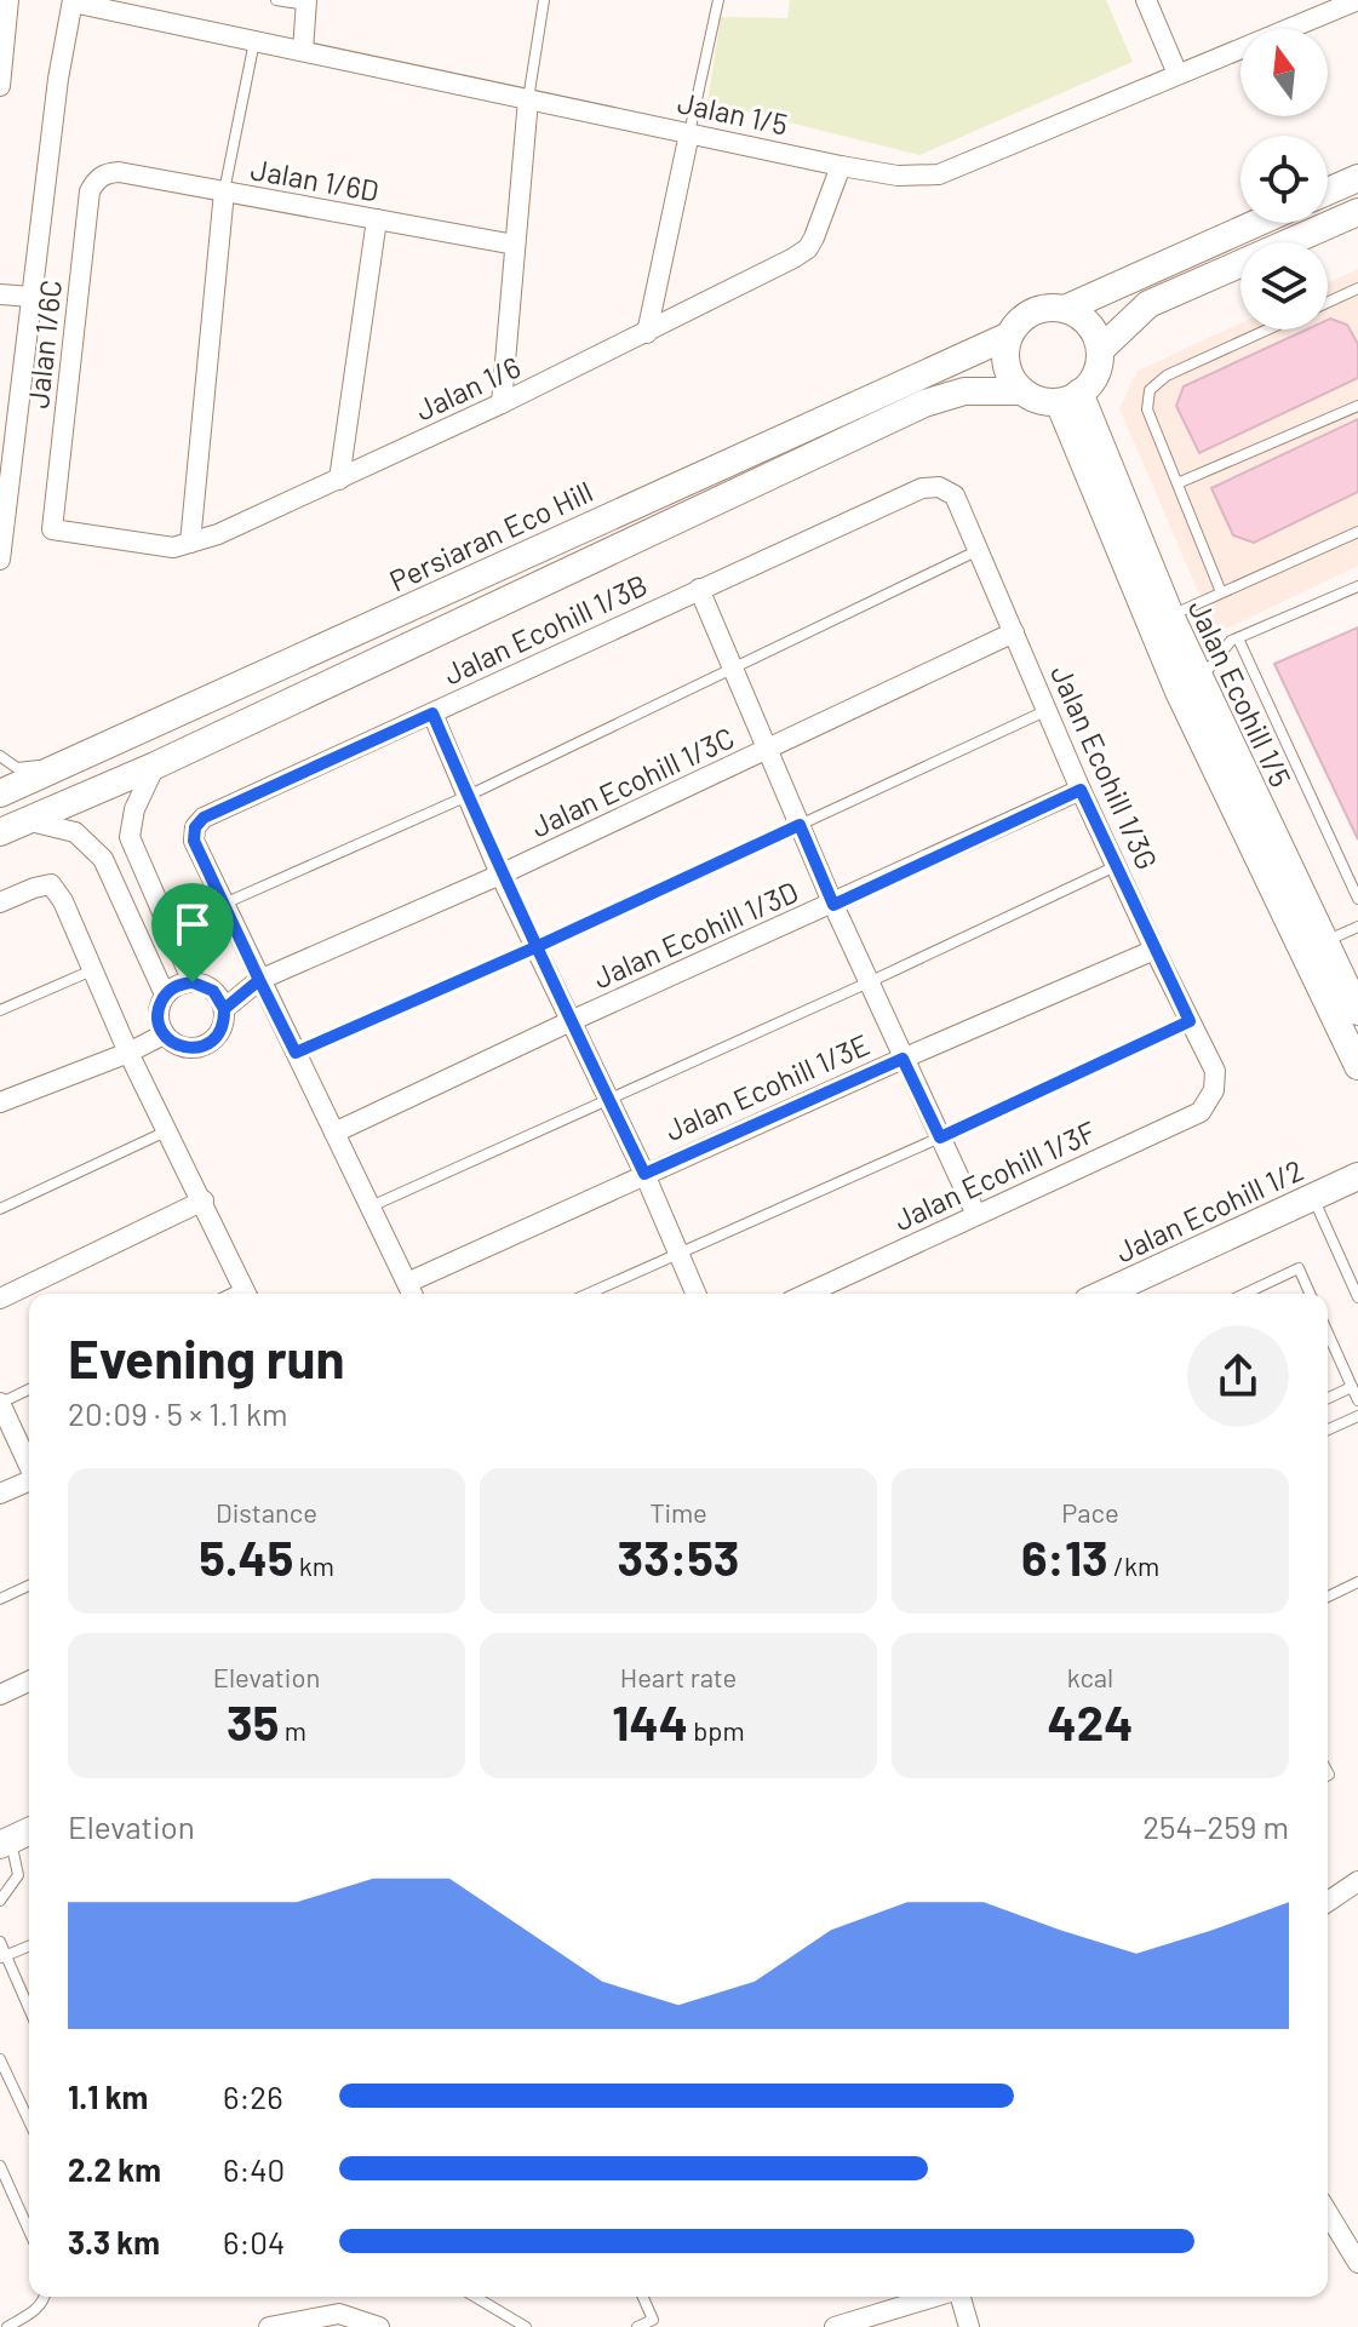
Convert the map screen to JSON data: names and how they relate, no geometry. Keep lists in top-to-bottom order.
{
  "streets": {
    "street": [
      "Jalan 1/5",
      "Jalan 1/6D",
      "Jalan 1/6C",
      "Jalan 1/6",
      "Persiaran Eco Hill",
      "Jalan Ecohill 1/3B",
      "Jalan Ecohill 1/5",
      "Jalan Ecohill 1/3G",
      "Jalan Ecohill 1/3C",
      "Jalan Ecohill 1/3D",
      "Jalan Ecohill 1/3E",
      "Jalan Ecohill 1/3F",
      "Jalan Ecohill 1/2"
    ]
  },
  "crossings": [
    ["Jalan 1/5", "Jalan 1/6"],
    ["Jalan 1/6D", "Jalan 1/6C"],
    ["Jalan 1/6C", "Jalan 1/6"],
    ["Persiaran Eco Hill", "Jalan Ecohill 1/5"],
    ["Jalan Ecohill 1/3B", "Jalan Ecohill 1/3G"],
    ["Jalan Ecohill 1/3G", "Jalan Ecohill 1/3C"],
    ["Jalan Ecohill 1/3G", "Jalan Ecohill 1/3D"],
    ["Jalan Ecohill 1/3G", "Jalan Ecohill 1/3E"],
    ["Jalan Ecohill 1/3G", "Jalan Ecohill 1/3F"]
  ],
  "north": "top",
  "page": {
    "heading": ["Evening run", "20:09 · 5 × 1.1 km"],
    "stats": [
      ["Distance", "5.45 km"],
      ["Time", "33:53"],
      ["Pace", "6:13 /km"],
      ["Elevation", "35 m"],
      ["Heart rate", "144 bpm"],
      ["kcal", "424"]
    ],
    "chart": ["Elevation", "254–259 m"],
    "list": [
      {
        "name": "1.1 km",
        "note": "6:26"
      },
      {
        "name": "2.2 km",
        "note": "6:40"
      },
      {
        "name": "3.3 km",
        "note": "6:04"
      }
    ]
  }
}
